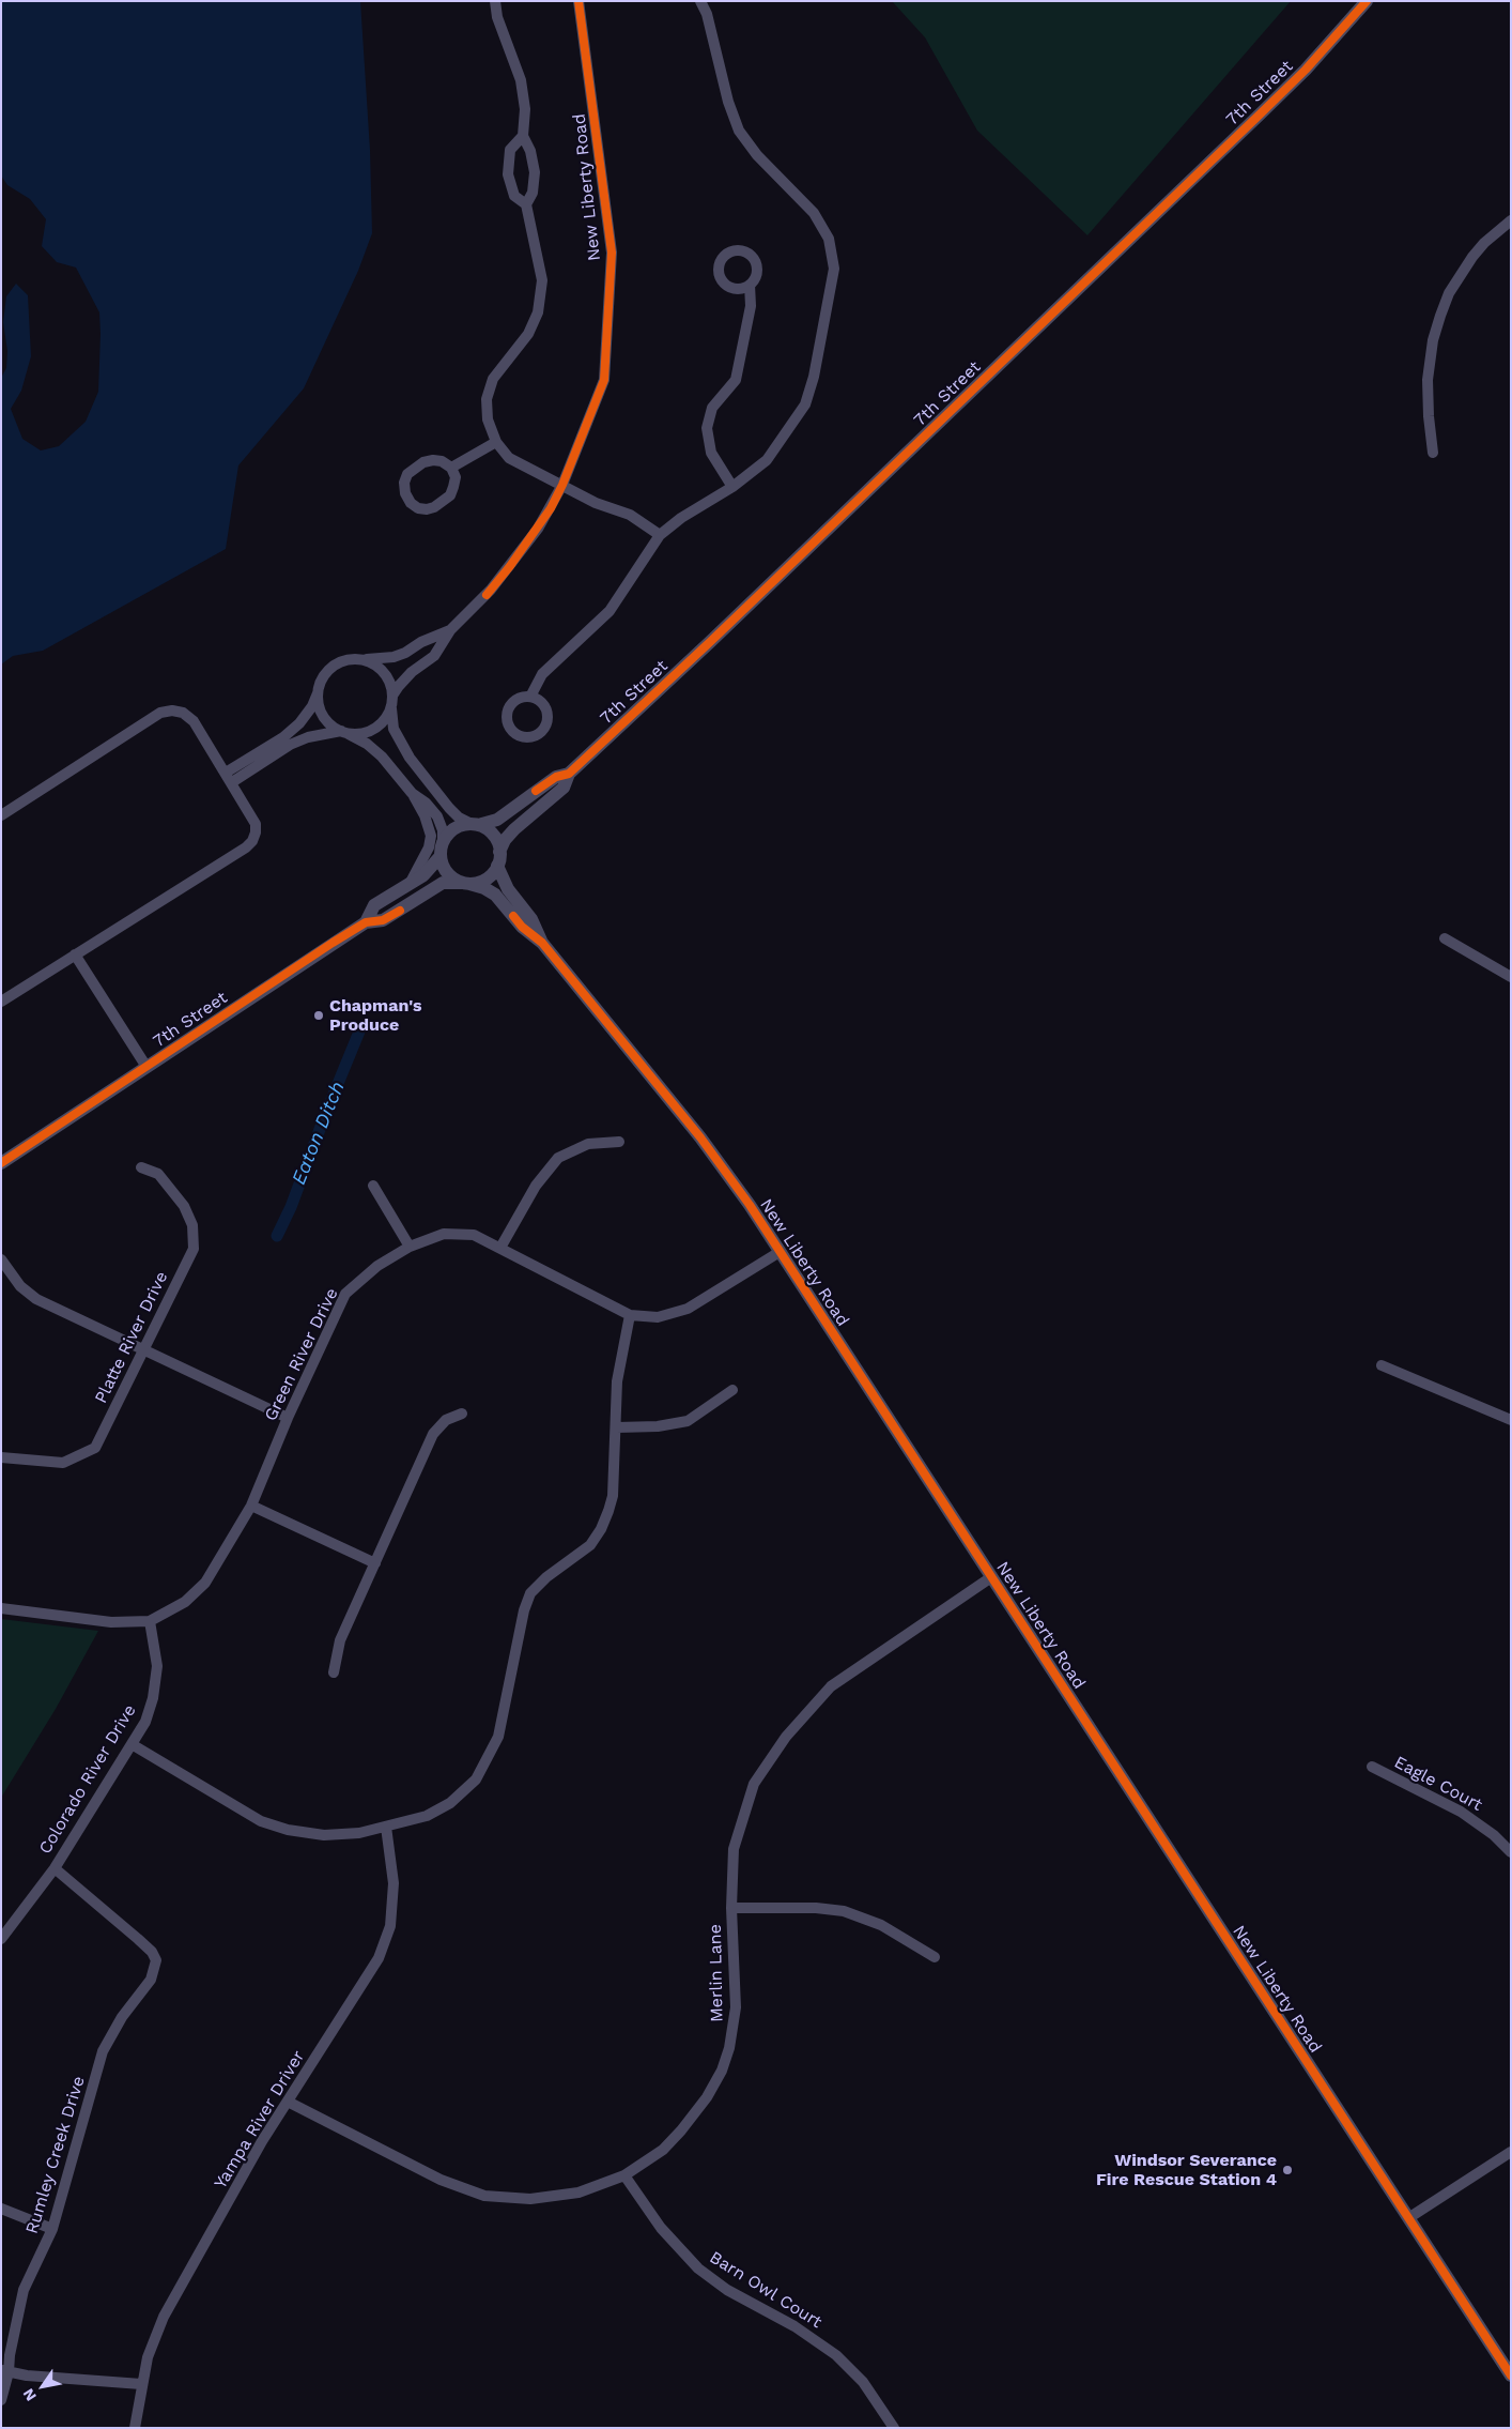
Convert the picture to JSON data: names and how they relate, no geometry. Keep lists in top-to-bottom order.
{
  "streets": {
    "street": [
      "7th Street",
      "New Liberty Road",
      "Platte River Drive",
      "Green River Drive",
      "Colorado River Drive",
      "Eagle Court",
      "Merlin Lane",
      "Yampa River Driver",
      "Rumley Creek Drive",
      "Barn Owl Court"
    ]
  },
  "crossings": [
    ["7th Street", "New Liberty Road"],
    ["New Liberty Road", "Green River Drive"],
    ["New Liberty Road", "Merlin Lane"],
    ["Green River Drive", "Colorado River Drive"],
    ["Colorado River Drive", "Rumley Creek Drive"],
    ["Merlin Lane", "Yampa River Driver"],
    ["Merlin Lane", "Barn Owl Court"]
  ],
  "water": ["Eaton Ditch"],
  "places": ["Chapman's Produce", "Windsor Severance Fire Rescue Station 4"],
  "north": "bottom left"
}
